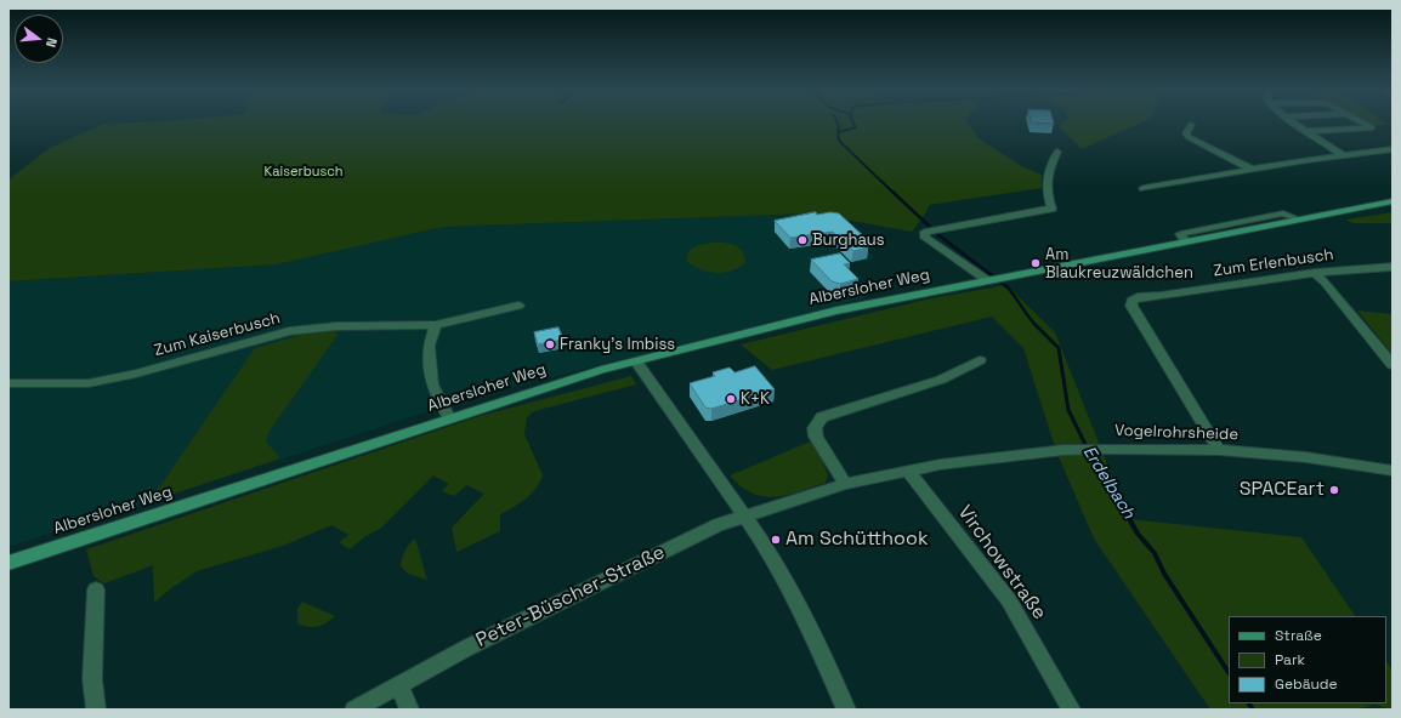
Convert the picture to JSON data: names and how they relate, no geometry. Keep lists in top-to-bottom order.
{
  "streets": {
    "main road": ["Albersloher Weg"],
    "street": [
      "Zum Erlenbusch",
      "Zum Kaiserbusch",
      "Vogelrohrsheide",
      "Virchowstraße",
      "Peter-Büscher-Straße"
    ]
  },
  "crossings": [
    ["Zum Erlenbusch", "Vogelrohrsheide"],
    ["Vogelrohrsheide", "Virchowstraße"],
    ["Vogelrohrsheide", "Peter-Büscher-Straße"]
  ],
  "water": ["Erdelbach"],
  "parks": ["Kaiserbusch"],
  "places": [
    "Burghaus",
    "Am Blaukreuzwäldchen",
    "Franky's Imbiss",
    "K+K",
    "SPACEart",
    "Am Schütthook"
  ],
  "legend": ["Straße", "Park", "Gebäude"],
  "north": "right"
}
